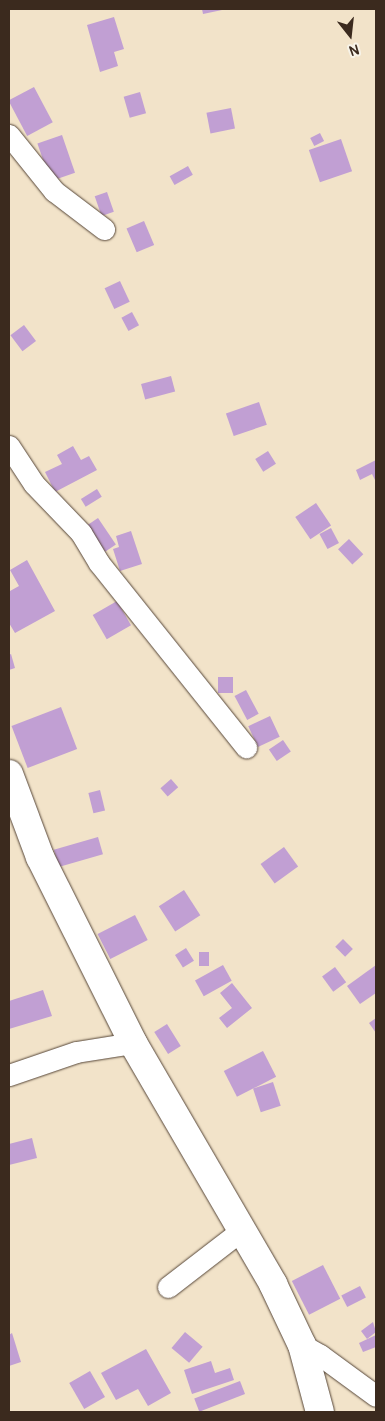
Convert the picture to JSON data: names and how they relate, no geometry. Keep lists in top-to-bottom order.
{
  "north": "bottom"
}
